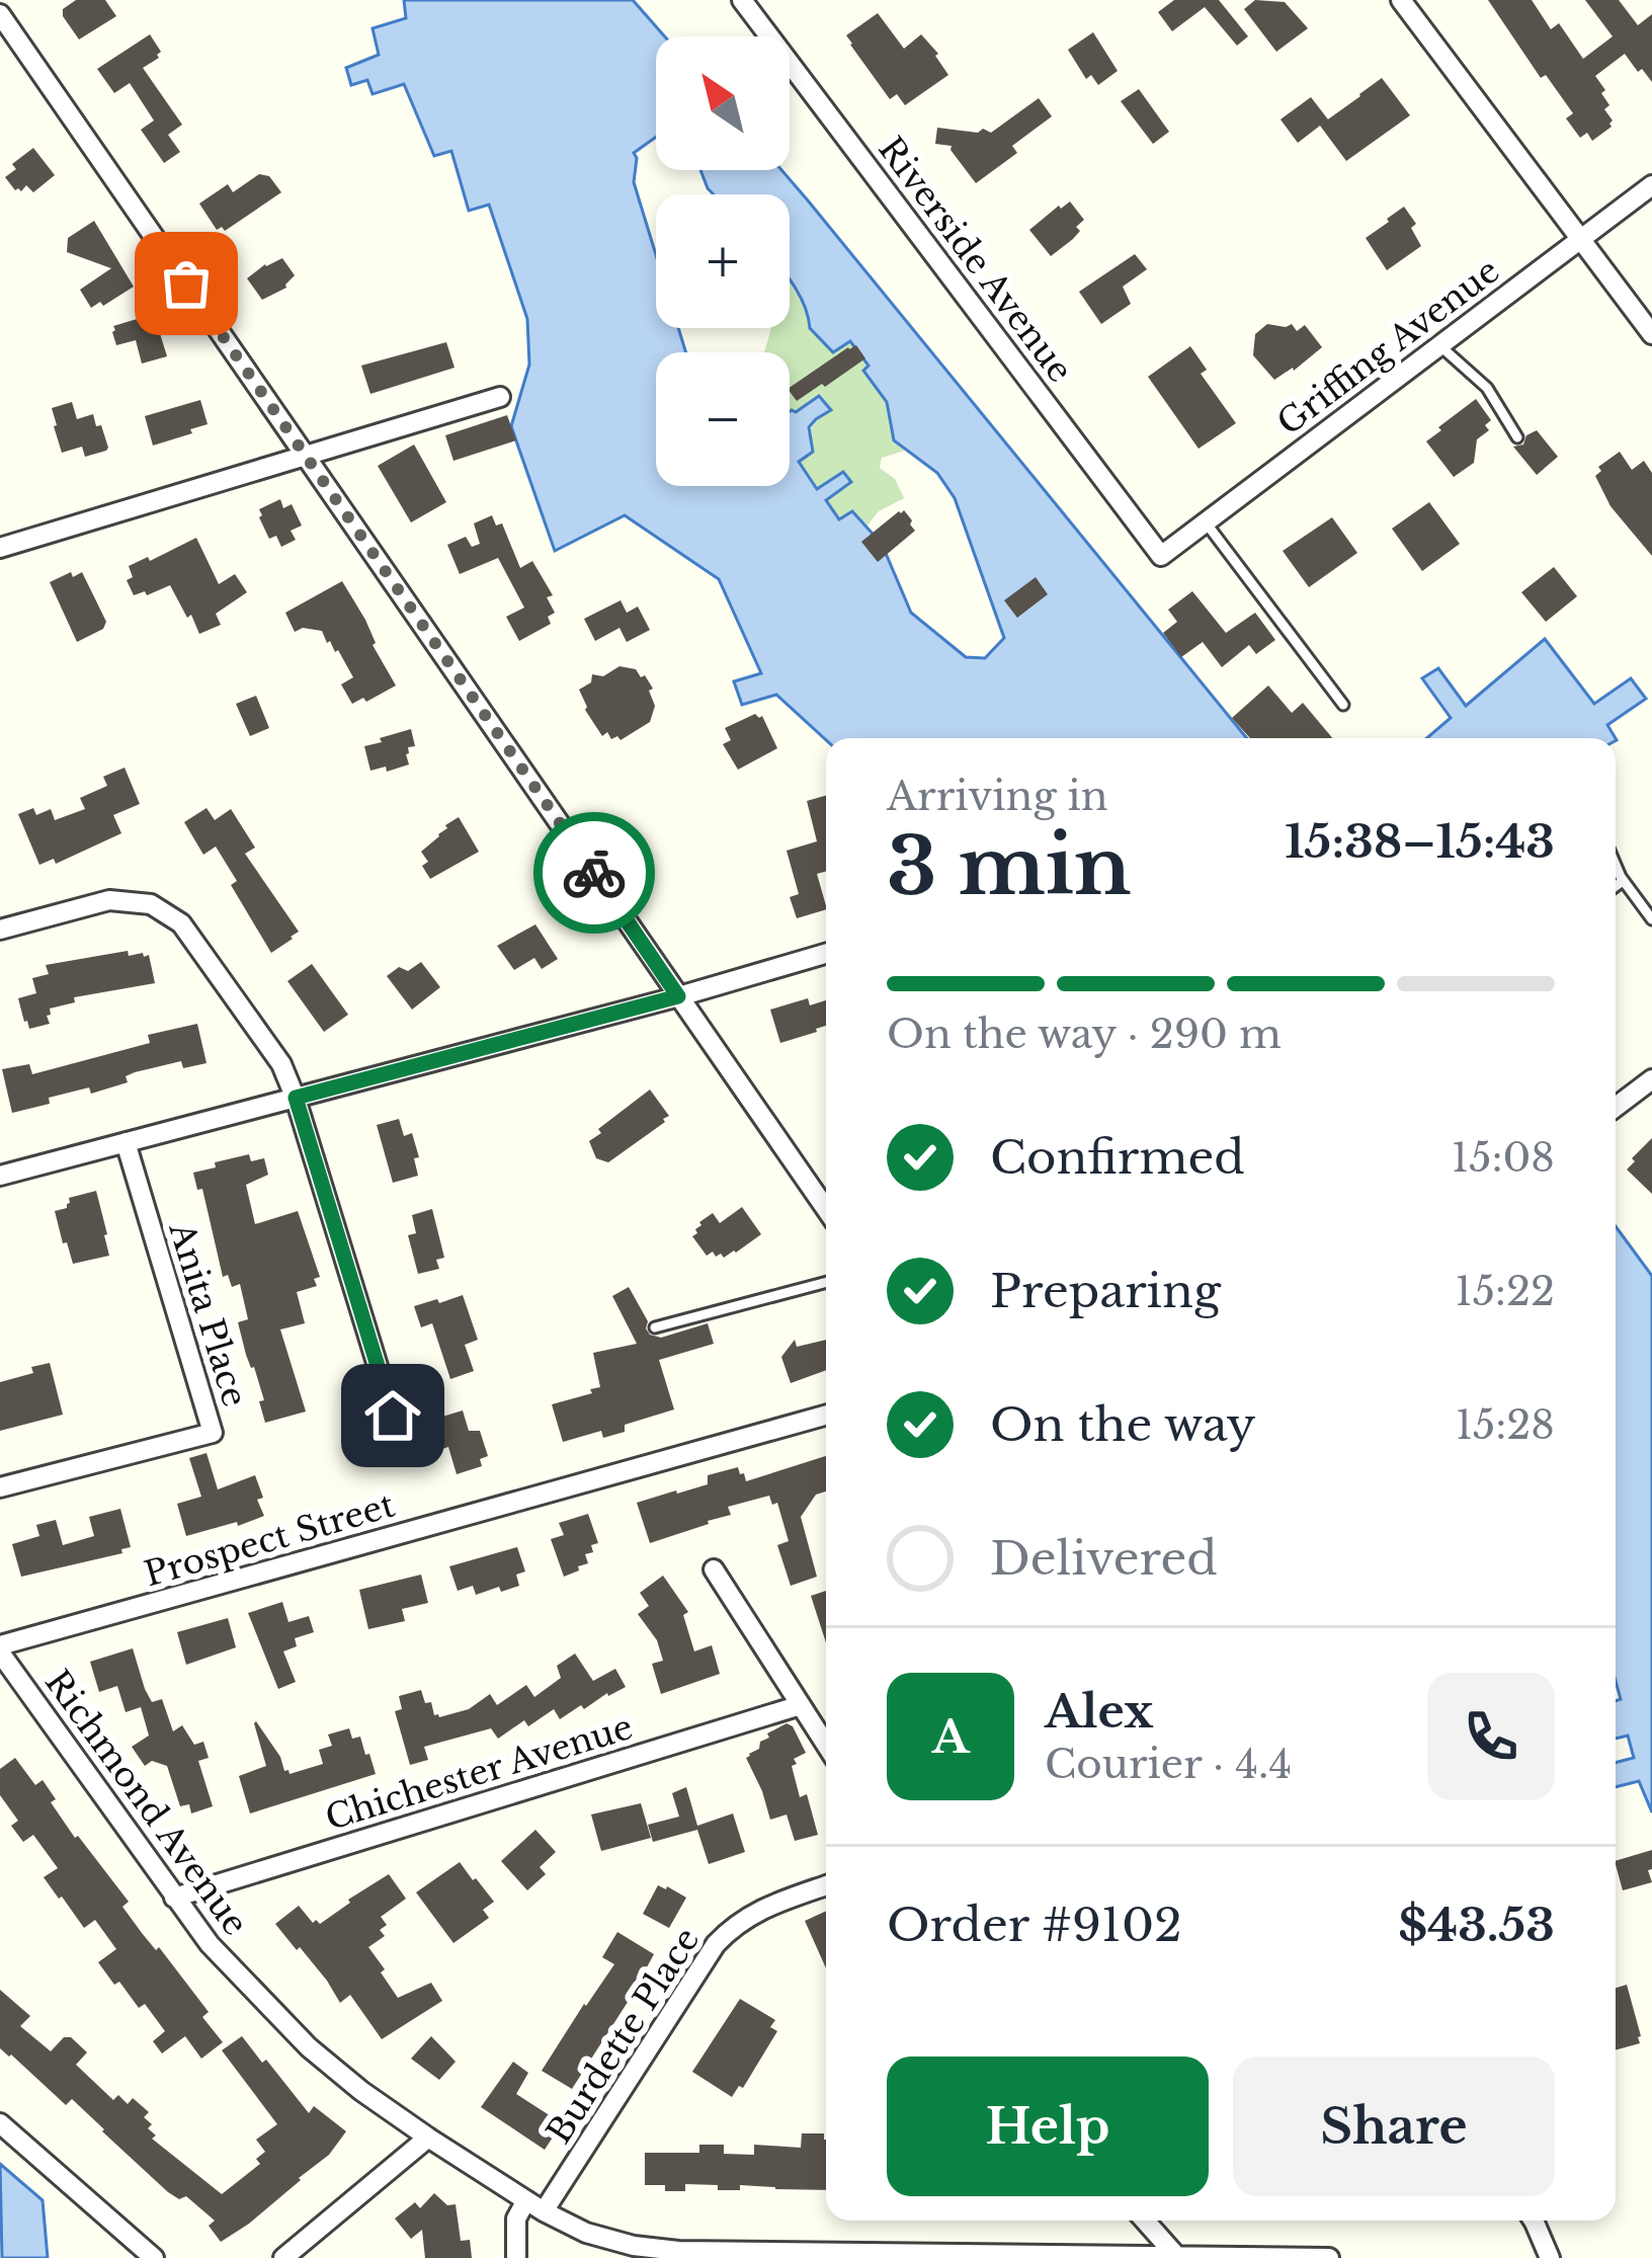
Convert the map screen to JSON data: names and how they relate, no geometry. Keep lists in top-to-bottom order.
{
  "streets": {
    "street": [
      "Riverside Avenue",
      "Griffing Avenue",
      "Anita Place",
      "Prospect Street",
      "Chichester Avenue",
      "Richmond Avenue",
      "Burdette Place"
    ]
  },
  "crossings": [
    ["Riverside Avenue", "Griffing Avenue"],
    ["Prospect Street", "Richmond Avenue"],
    ["Chichester Avenue", "Richmond Avenue"],
    ["Richmond Avenue", "Burdette Place"]
  ],
  "north": "top left",
  "page": {
    "map_buttons": ["+", "−"],
    "heading": ["3 min", "Arriving in", "15:38–15:43"],
    "panel": [
      "Alex",
      "Courier · 4.4",
      "Order #9102",
      "$43.53"
    ],
    "bar": "On the way · 290 m",
    "list": [
      ["Confirmed", "15:08"],
      ["Preparing", "15:22"],
      ["On the way", "15:28"],
      "Delivered"
    ],
    "round": "A",
    "buttons": ["Help", "Share"]
  }
}
